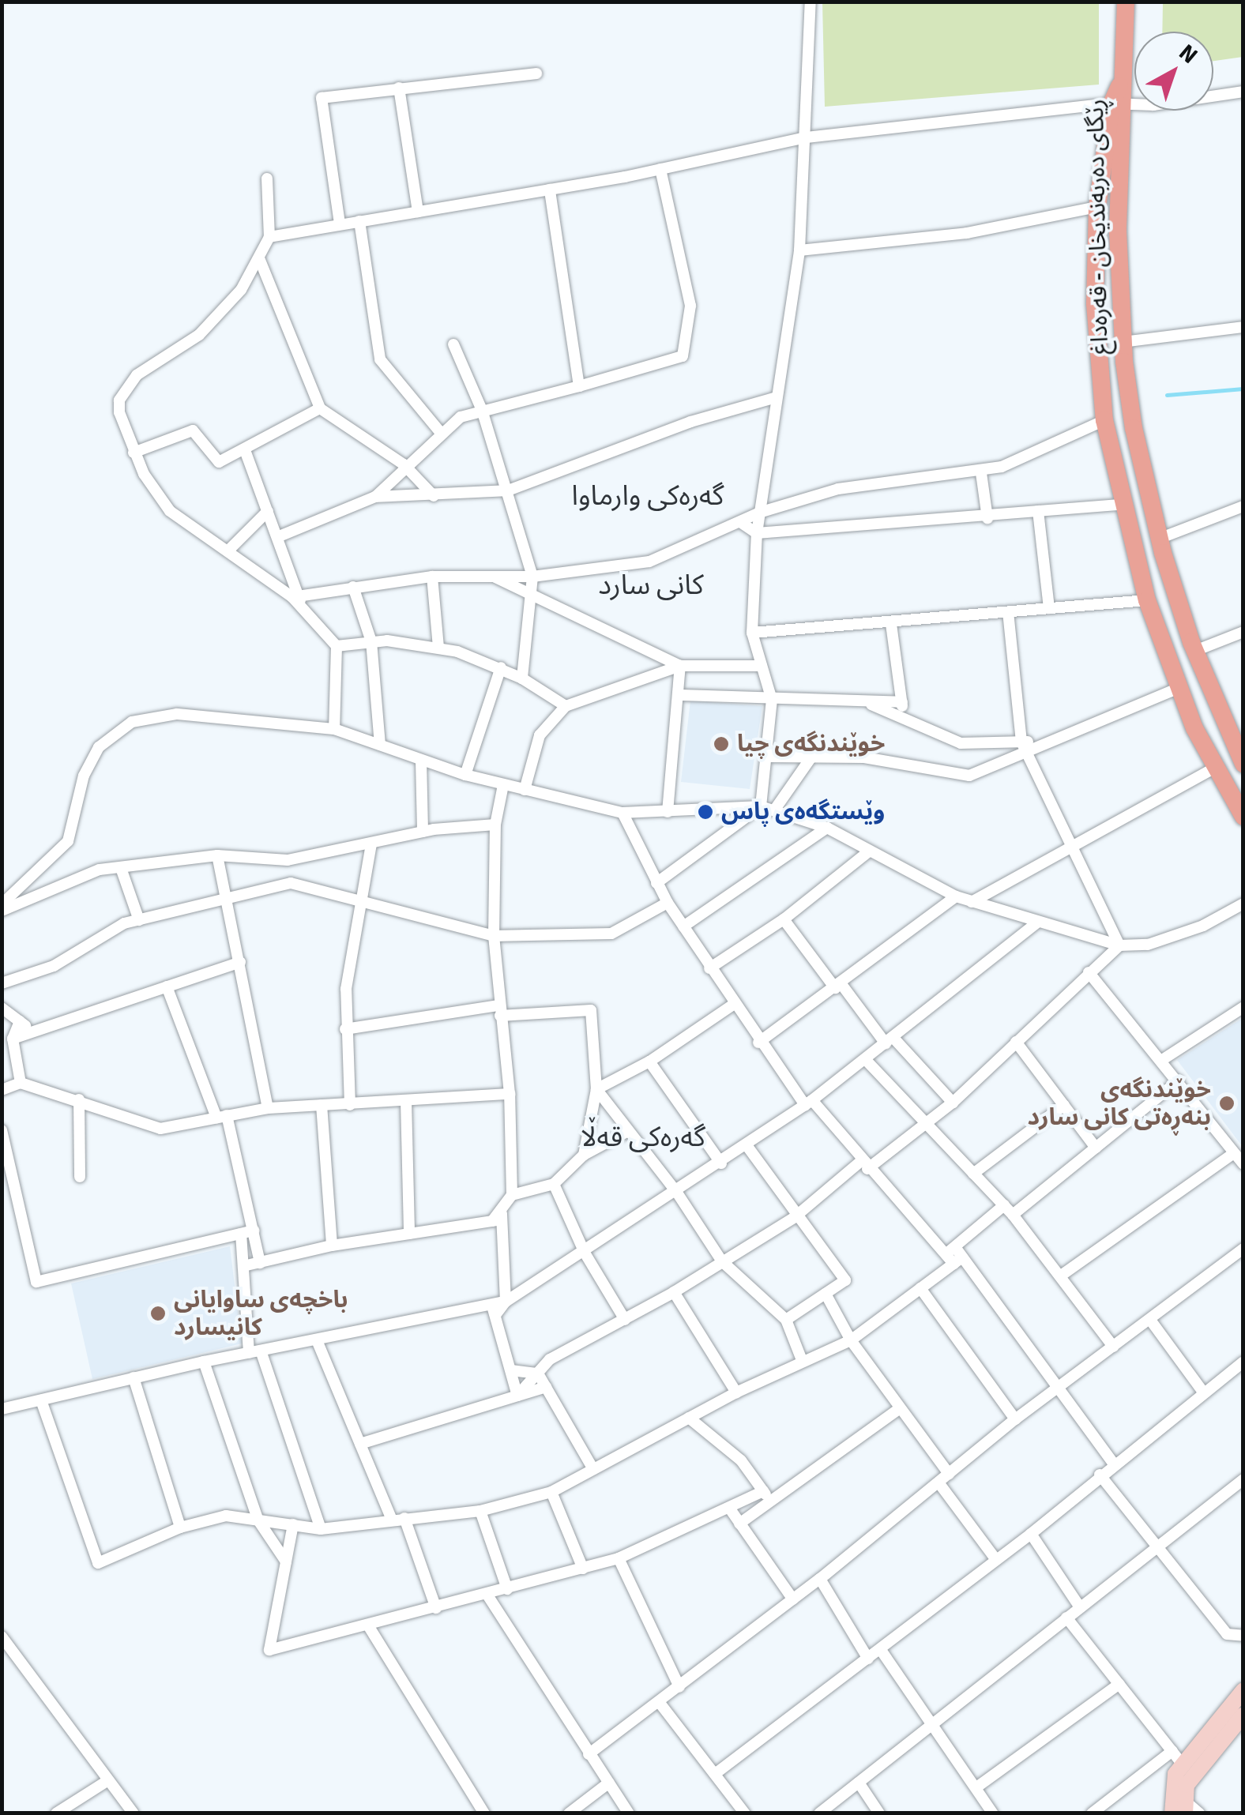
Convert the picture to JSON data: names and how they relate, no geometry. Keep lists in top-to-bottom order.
{
  "streets": {
    "main road": ["ڕێگای دەربەندیخان - قەرەداغ"]
  },
  "districts": ["گەرەکی وارماوا", "کانی سارد", "گەرەکی قەڵا"],
  "places": [
    "خوێندنگەی چیا",
    "وێستگەەی پاس",
    "خوێندنگەی بنەڕەتی کانی سارد",
    "باخچەی ساوایانی کانیسارد"
  ],
  "north": "top right"
}
